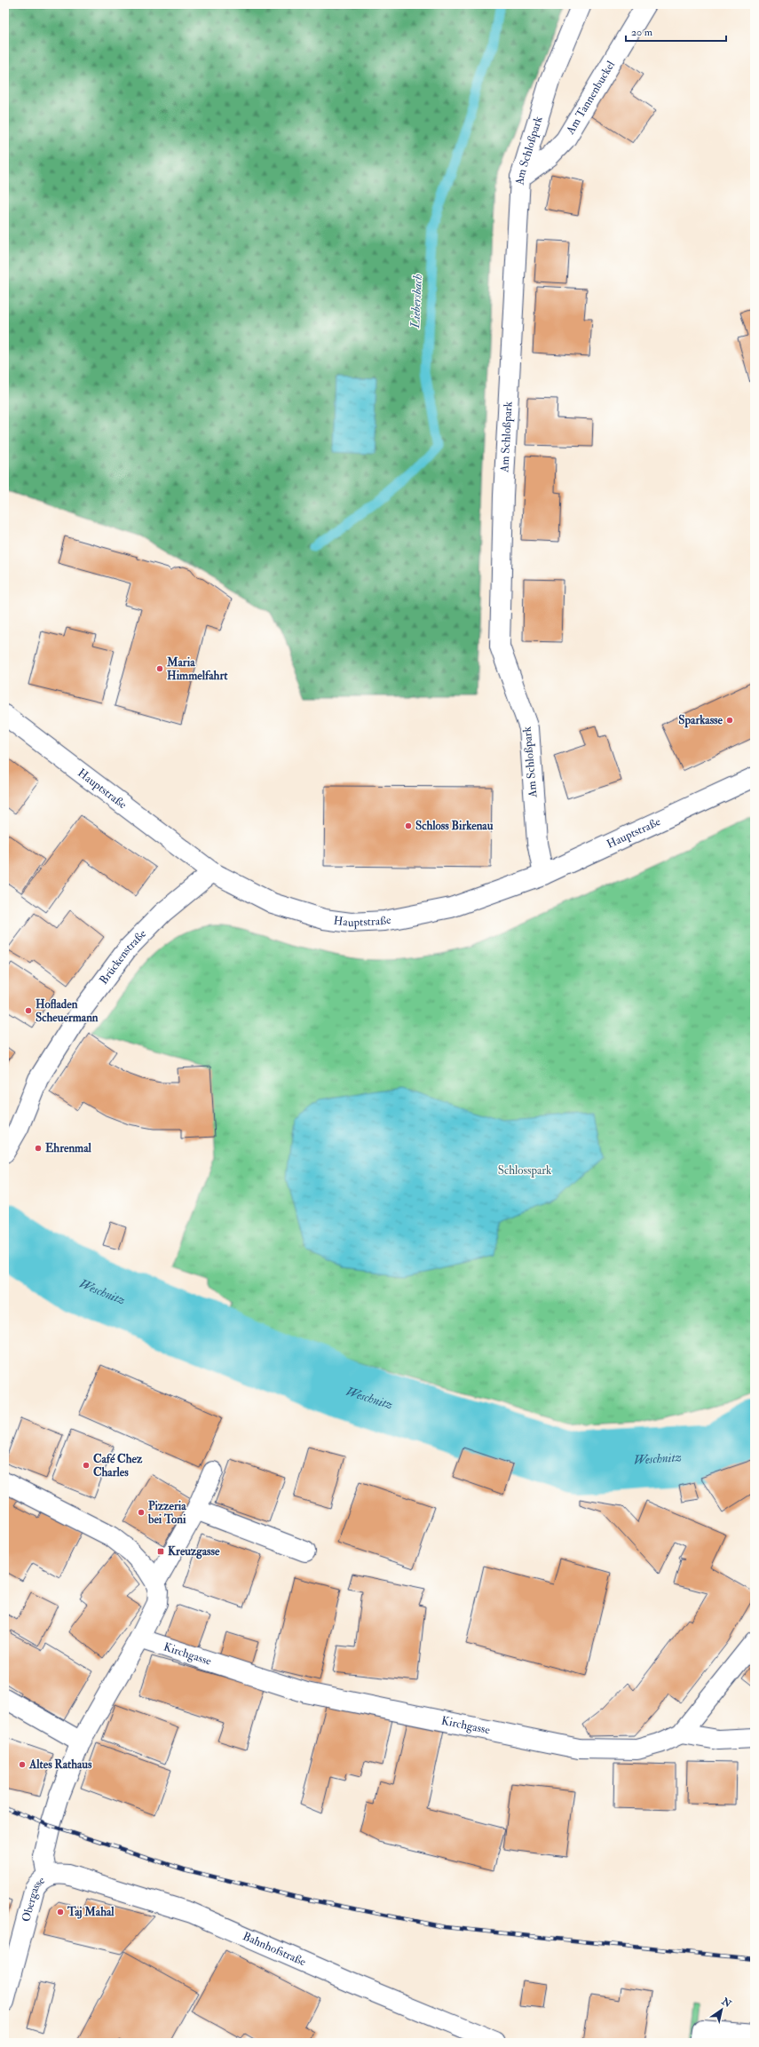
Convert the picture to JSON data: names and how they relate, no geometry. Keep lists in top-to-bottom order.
{
  "streets": {
    "street": [
      "Am Tannenbuckel",
      "Am Schloßpark",
      "Hauptstraße",
      "Brückenstraße",
      "Kirchgasse",
      "Obergasse",
      "Bahnhofstraße"
    ]
  },
  "crossings": [
    ["Am Tannenbuckel", "Am Schloßpark"],
    ["Am Schloßpark", "Hauptstraße"],
    ["Hauptstraße", "Brückenstraße"],
    ["Kirchgasse", "Obergasse"],
    ["Obergasse", "Bahnhofstraße"]
  ],
  "water": ["Liebersbach", "Weschnitz"],
  "parks": ["Schlosspark"],
  "places": {
    "other": [
      "Maria Himmelfahrt",
      "Sparkasse",
      "Schloss Birkenau",
      "Hofladen Scheuermann",
      "Ehrenmal",
      "Café Chez Charles",
      "Pizzeria bei Toni",
      "Altes Rathaus",
      "Taj Mahal"
    ],
    "transit": ["Kreuzgasse"]
  },
  "scale_bar": "20 m",
  "north": "top right"
}
